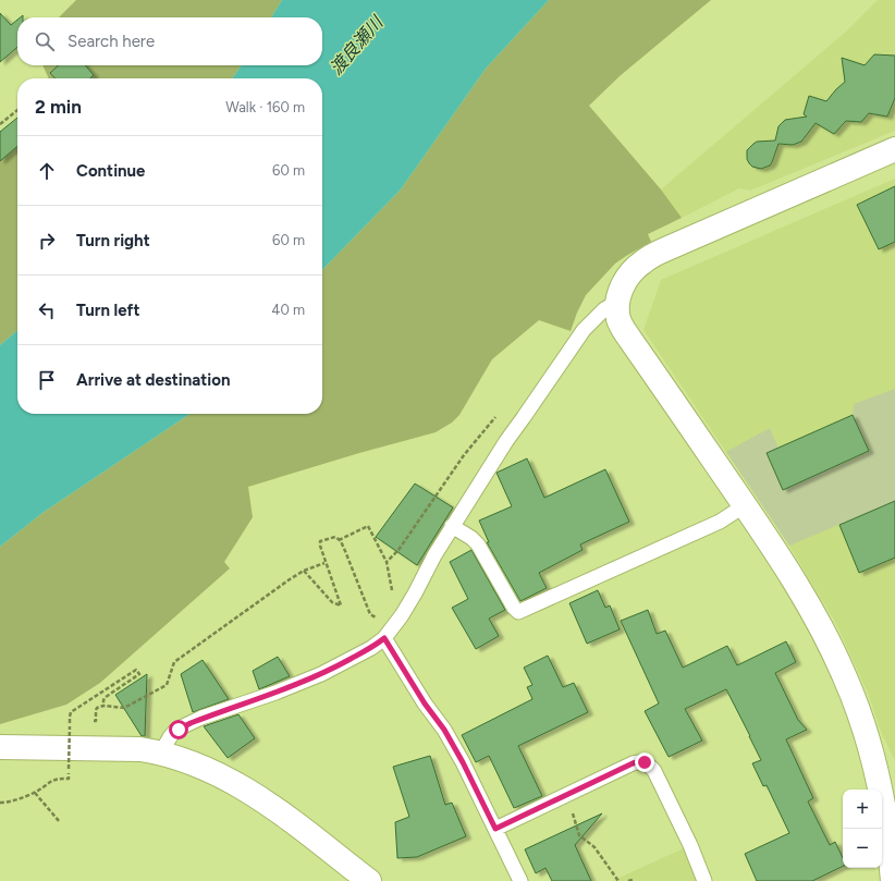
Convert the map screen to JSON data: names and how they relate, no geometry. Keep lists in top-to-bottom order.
{
  "water": ["渡良瀬川"],
  "page": {
    "search": "Search here",
    "heading": ["2 min", "Walk · 160 m"],
    "list": [
      ["Continue", "60 m"],
      ["Turn right", "60 m"],
      ["Turn left", "40 m"],
      "Arrive at destination"
    ],
    "map_buttons": ["+", "−"]
  }
}
